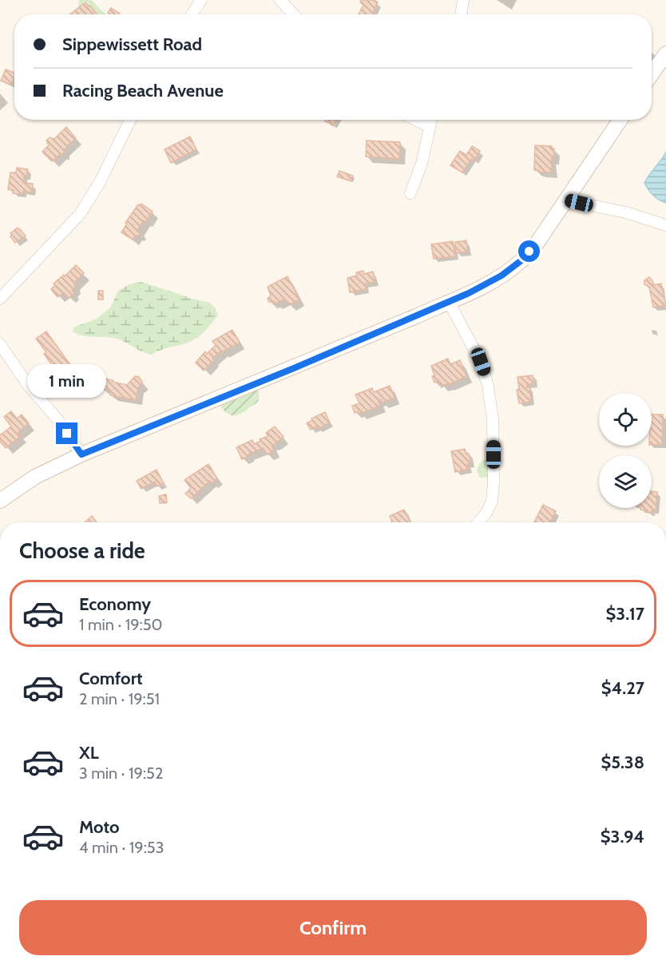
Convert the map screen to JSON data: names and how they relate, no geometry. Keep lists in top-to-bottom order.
{
  "page": {
    "banner": ["Sippewissett Road", "Racing Beach Avenue"],
    "bubble": "1 min",
    "heading": "Choose a ride",
    "list": [
      {
        "name": "Economy",
        "note": "1 min · 19:50",
        "value": "$3.17"
      },
      {
        "name": "Comfort",
        "note": "2 min · 19:51",
        "value": "$4.27"
      },
      {
        "name": "XL",
        "note": "3 min · 19:52",
        "value": "$5.38"
      },
      {
        "name": "Moto",
        "note": "4 min · 19:53",
        "value": "$3.94"
      }
    ],
    "buttons": "Confirm"
  }
}
